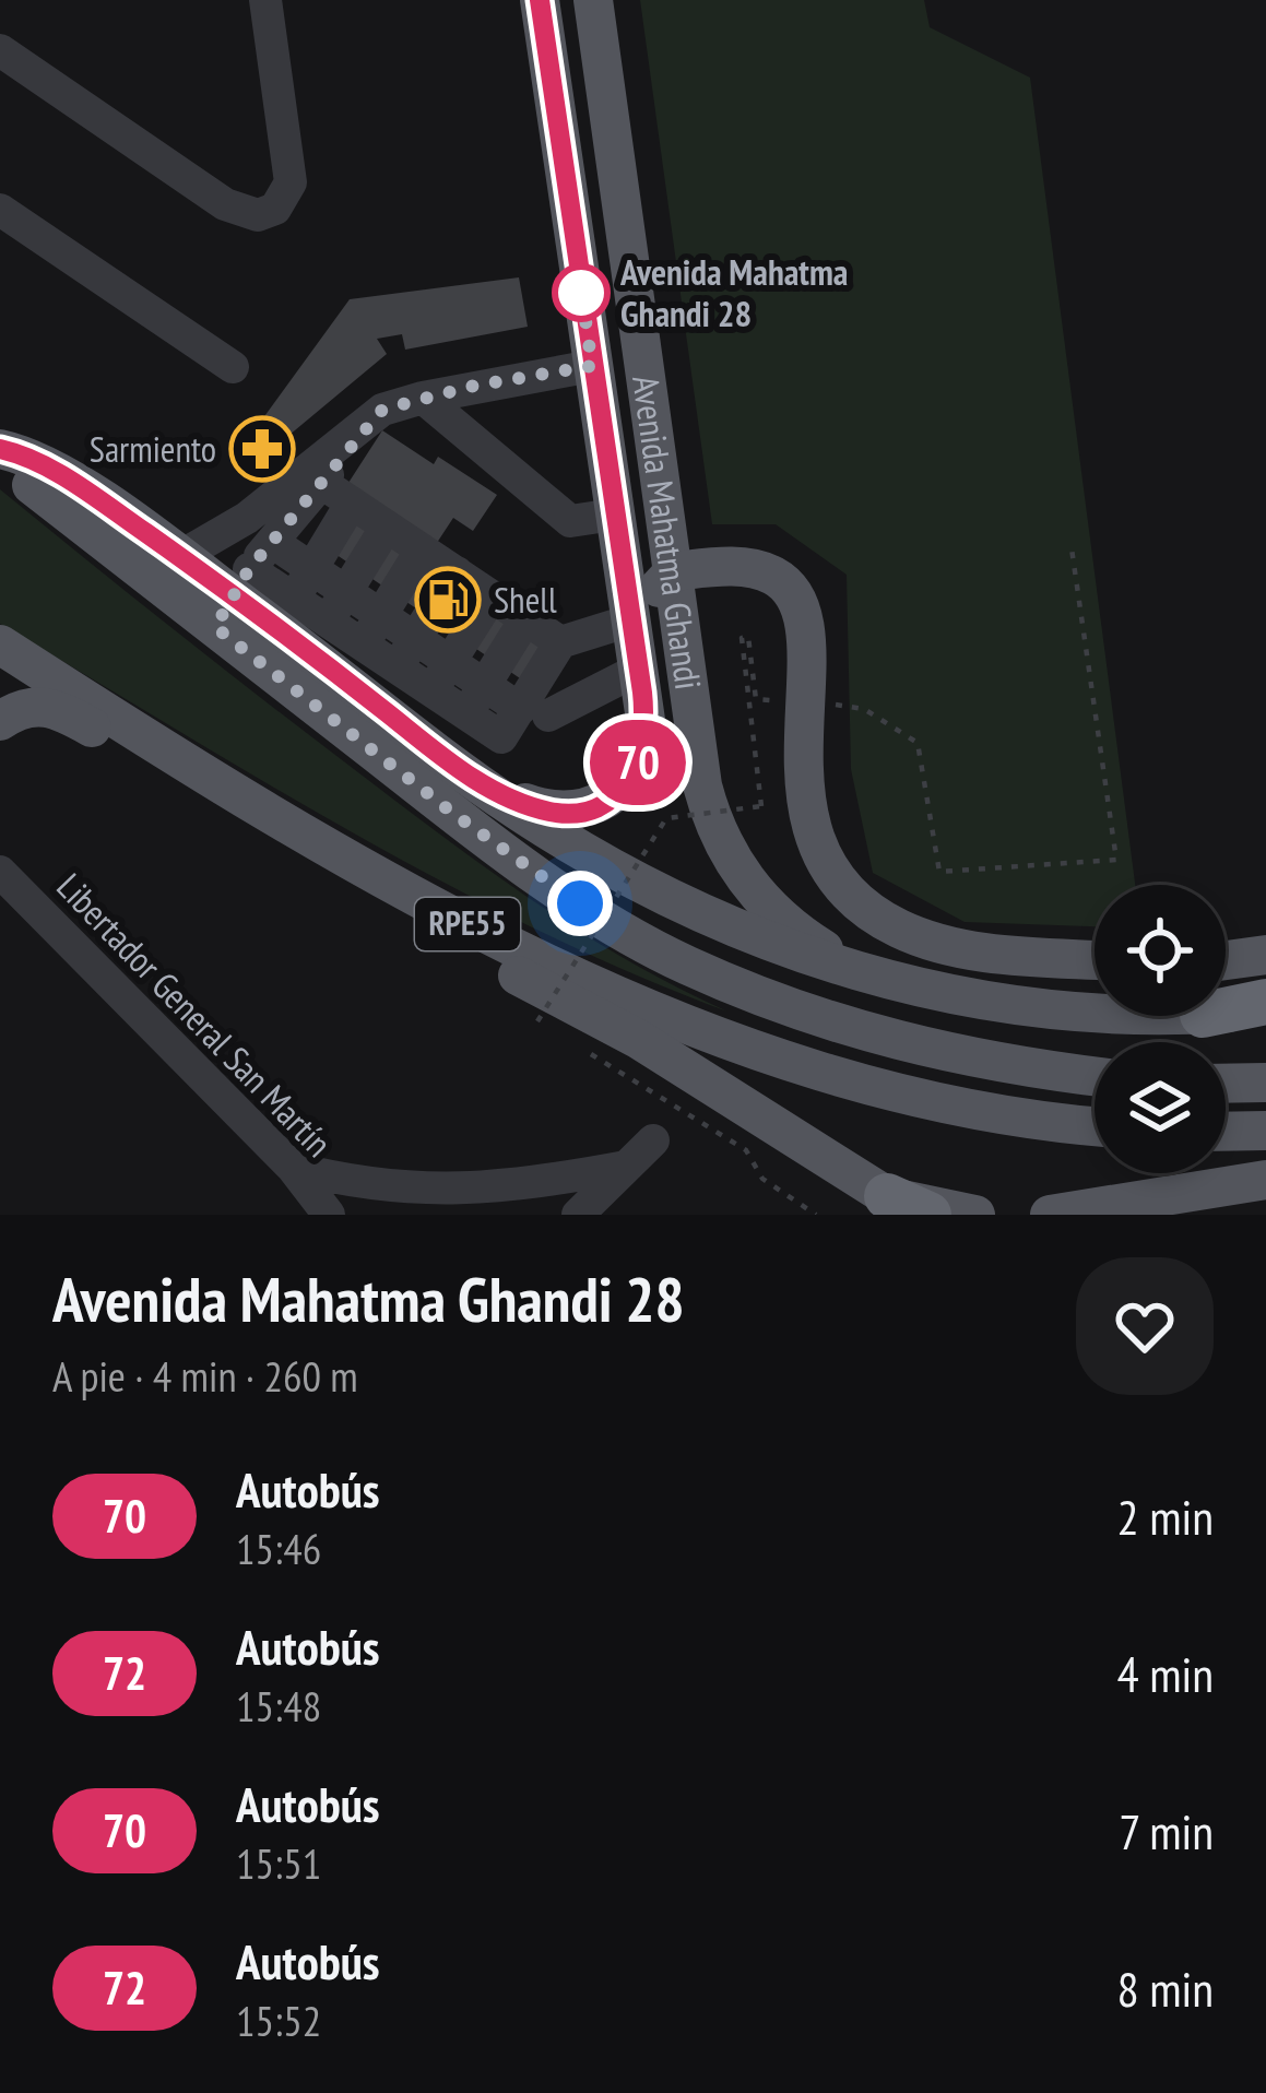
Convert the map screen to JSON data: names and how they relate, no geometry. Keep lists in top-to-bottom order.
{
  "streets": {
    "main road": ["Avenida Mahatma Ghandi", "RPE55"],
    "street": ["Libertador General San Martín"]
  },
  "places": {
    "other": ["Avenida Mahatma Ghandi 28"],
    "pharmacy": ["Sarmiento"],
    "fuel station": ["Shell"]
  },
  "lines": ["bus line 70"],
  "page": {
    "on_map": "70",
    "heading": ["Avenida Mahatma Ghandi 28", "A pie · 4 min · 260 m"],
    "list": [
      {
        "mark": "70",
        "name": "Autobús",
        "note": "15:46",
        "value": "2 min"
      },
      {
        "mark": "72",
        "name": "Autobús",
        "note": "15:48",
        "value": "4 min"
      },
      {
        "mark": "70",
        "name": "Autobús",
        "note": "15:51",
        "value": "7 min"
      },
      {
        "mark": "72",
        "name": "Autobús",
        "note": "15:52",
        "value": "8 min"
      }
    ]
  }
}
